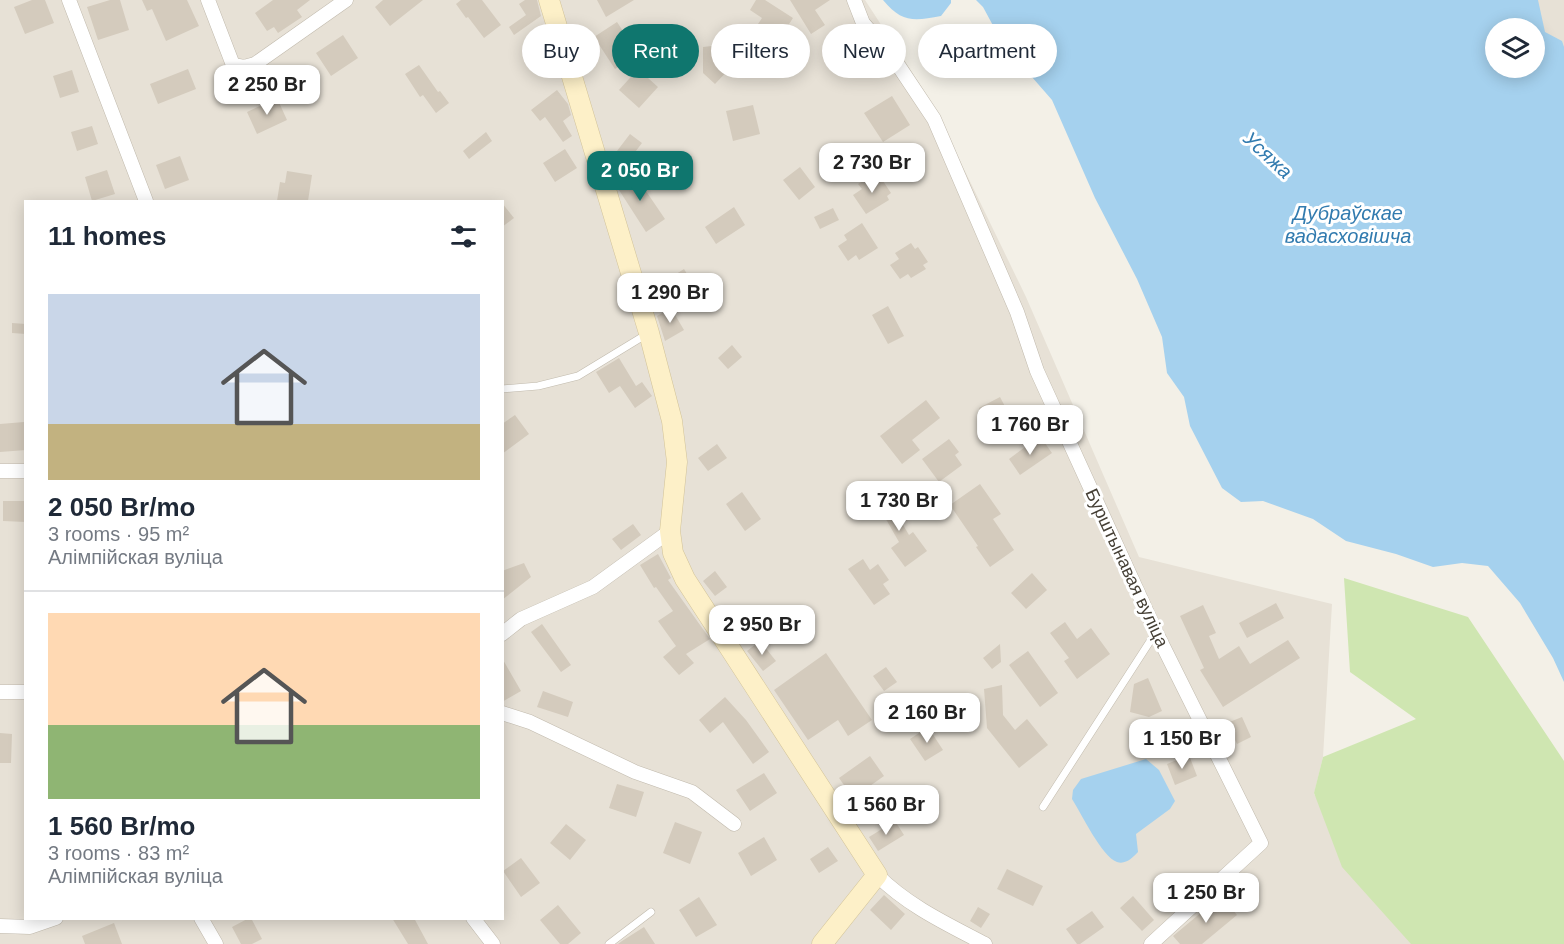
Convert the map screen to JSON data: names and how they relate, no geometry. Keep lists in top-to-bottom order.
{
  "streets": {
    "street": ["Бурштынавая вуліца"]
  },
  "water": ["Усяжа", "Дубраўскае вадасховішча"],
  "page": {
    "chip": [
      "Buy",
      "Rent",
      "Filters",
      "New",
      "Apartment"
    ],
    "price": [
      "2 250 Br",
      "2 730 Br",
      "2 050 Br",
      "1 290 Br",
      "1 760 Br",
      "1 730 Br",
      "2 950 Br",
      "2 160 Br",
      "1 150 Br",
      "1 560 Br",
      "1 250 Br"
    ],
    "heading": "11 homes",
    "list": [
      {
        "name": "2 050 Br/mo",
        "note": "3 rooms · 95 m² · Алімпійская вуліца"
      },
      {
        "name": "1 560 Br/mo",
        "note": "3 rooms · 83 m² · Алімпійская вуліца"
      }
    ]
  }
}
